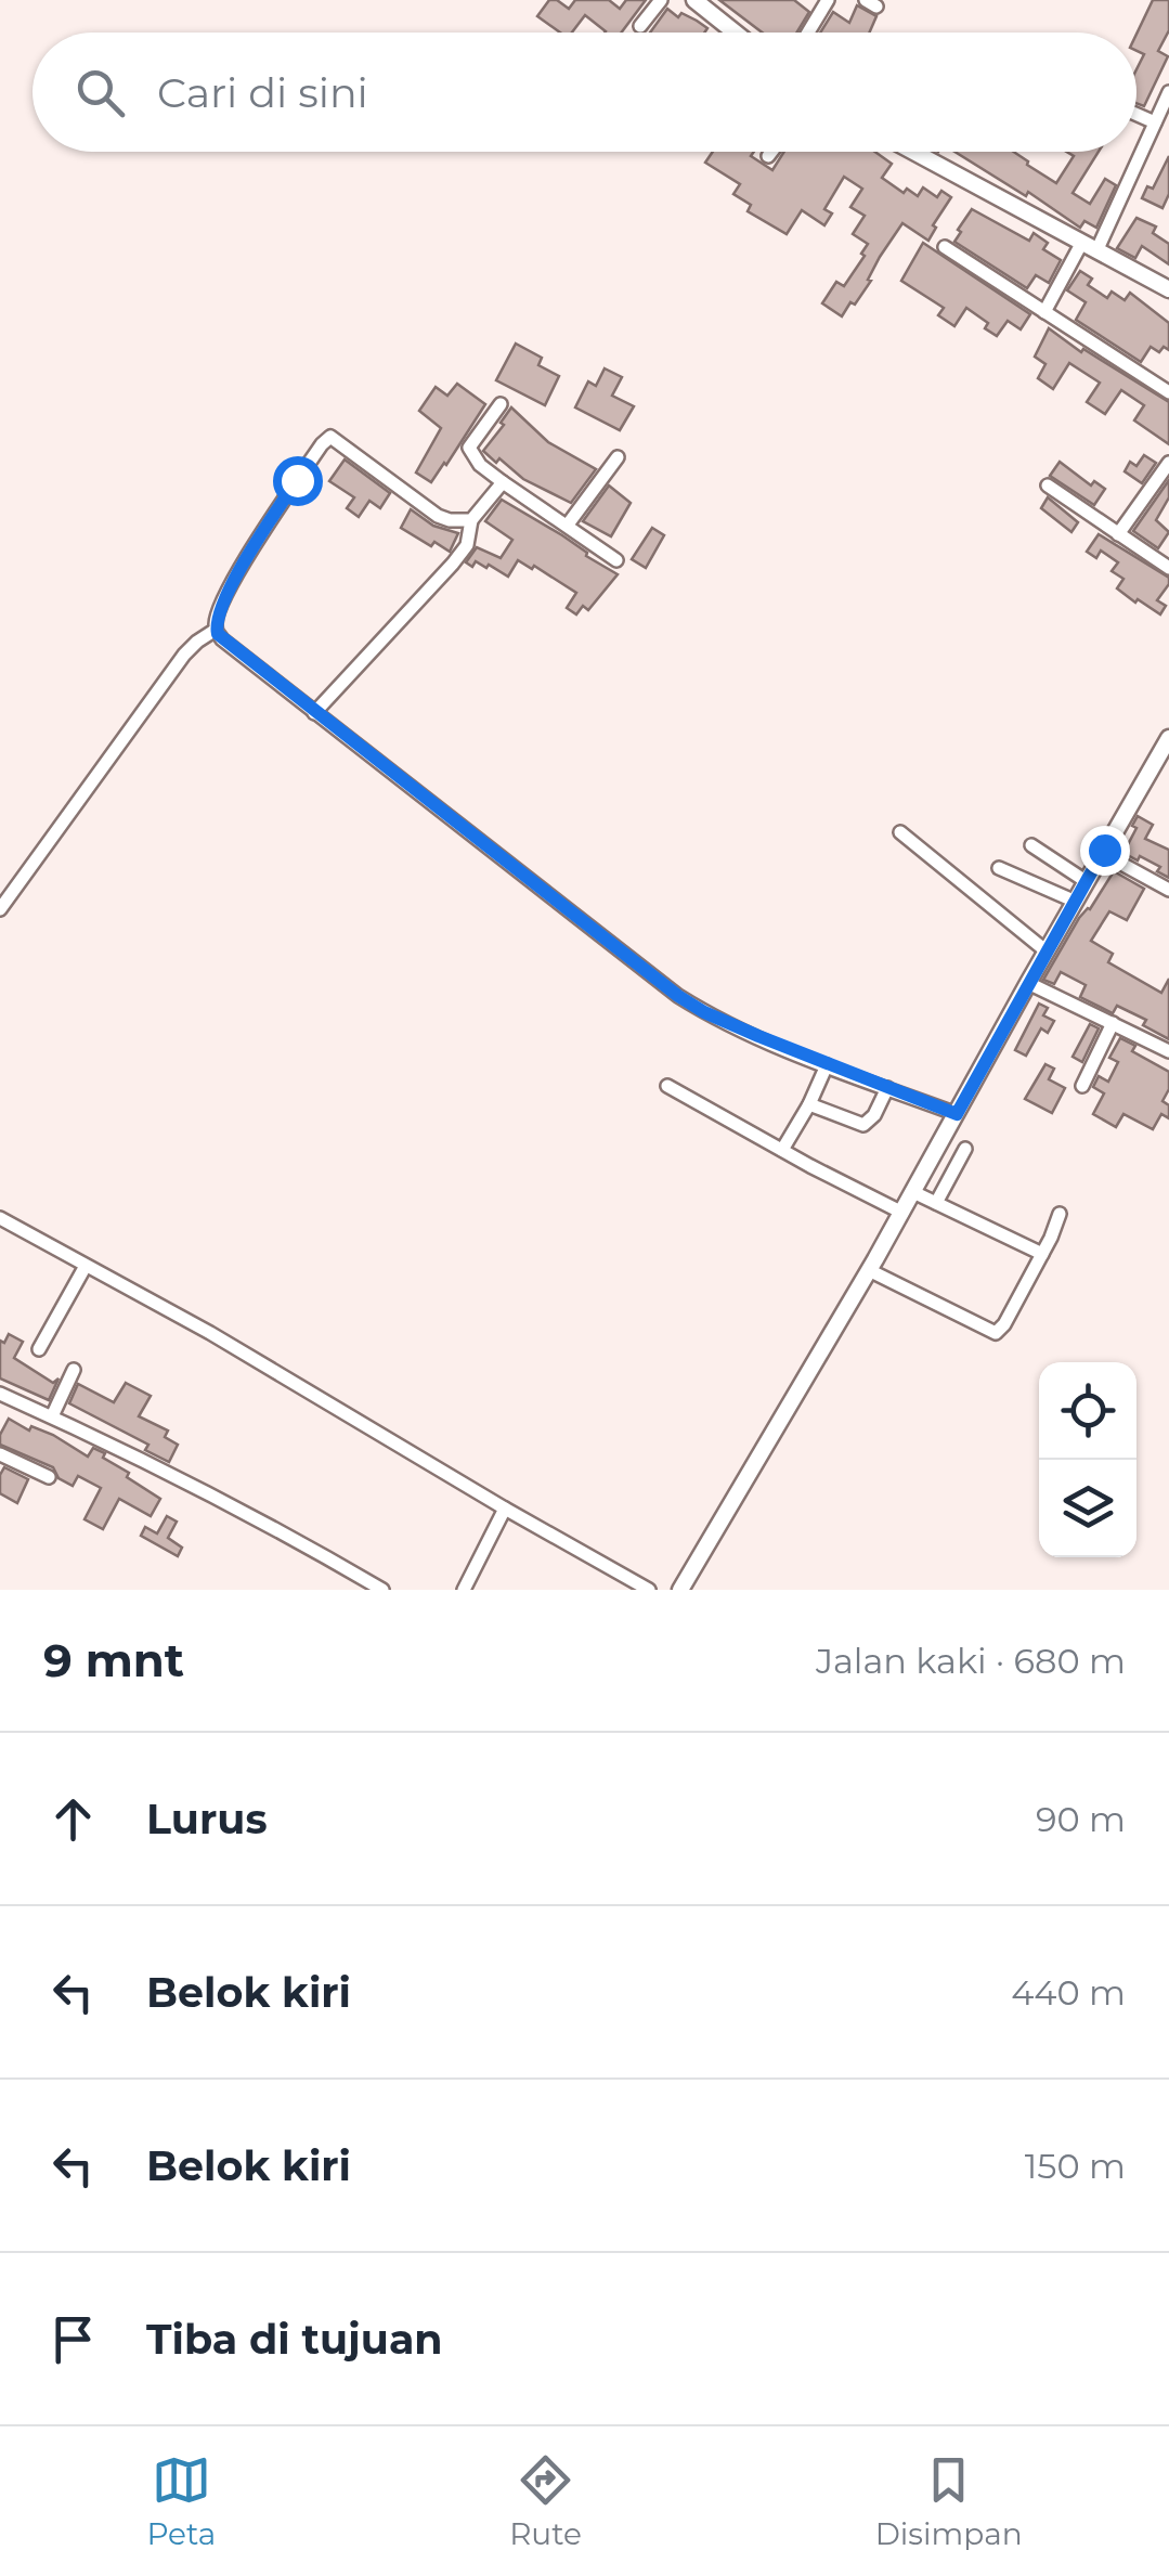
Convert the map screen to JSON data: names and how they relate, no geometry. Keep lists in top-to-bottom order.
{
  "page": {
    "search": "Cari di sini",
    "heading": ["9 mnt", "Jalan kaki · 680 m"],
    "list": [
      ["Lurus", "90 m"],
      ["Belok kiri", "440 m"],
      ["Belok kiri", "150 m"],
      "Tiba di tujuan"
    ],
    "nav": ["Peta", "Rute", "Disimpan"]
  }
}
